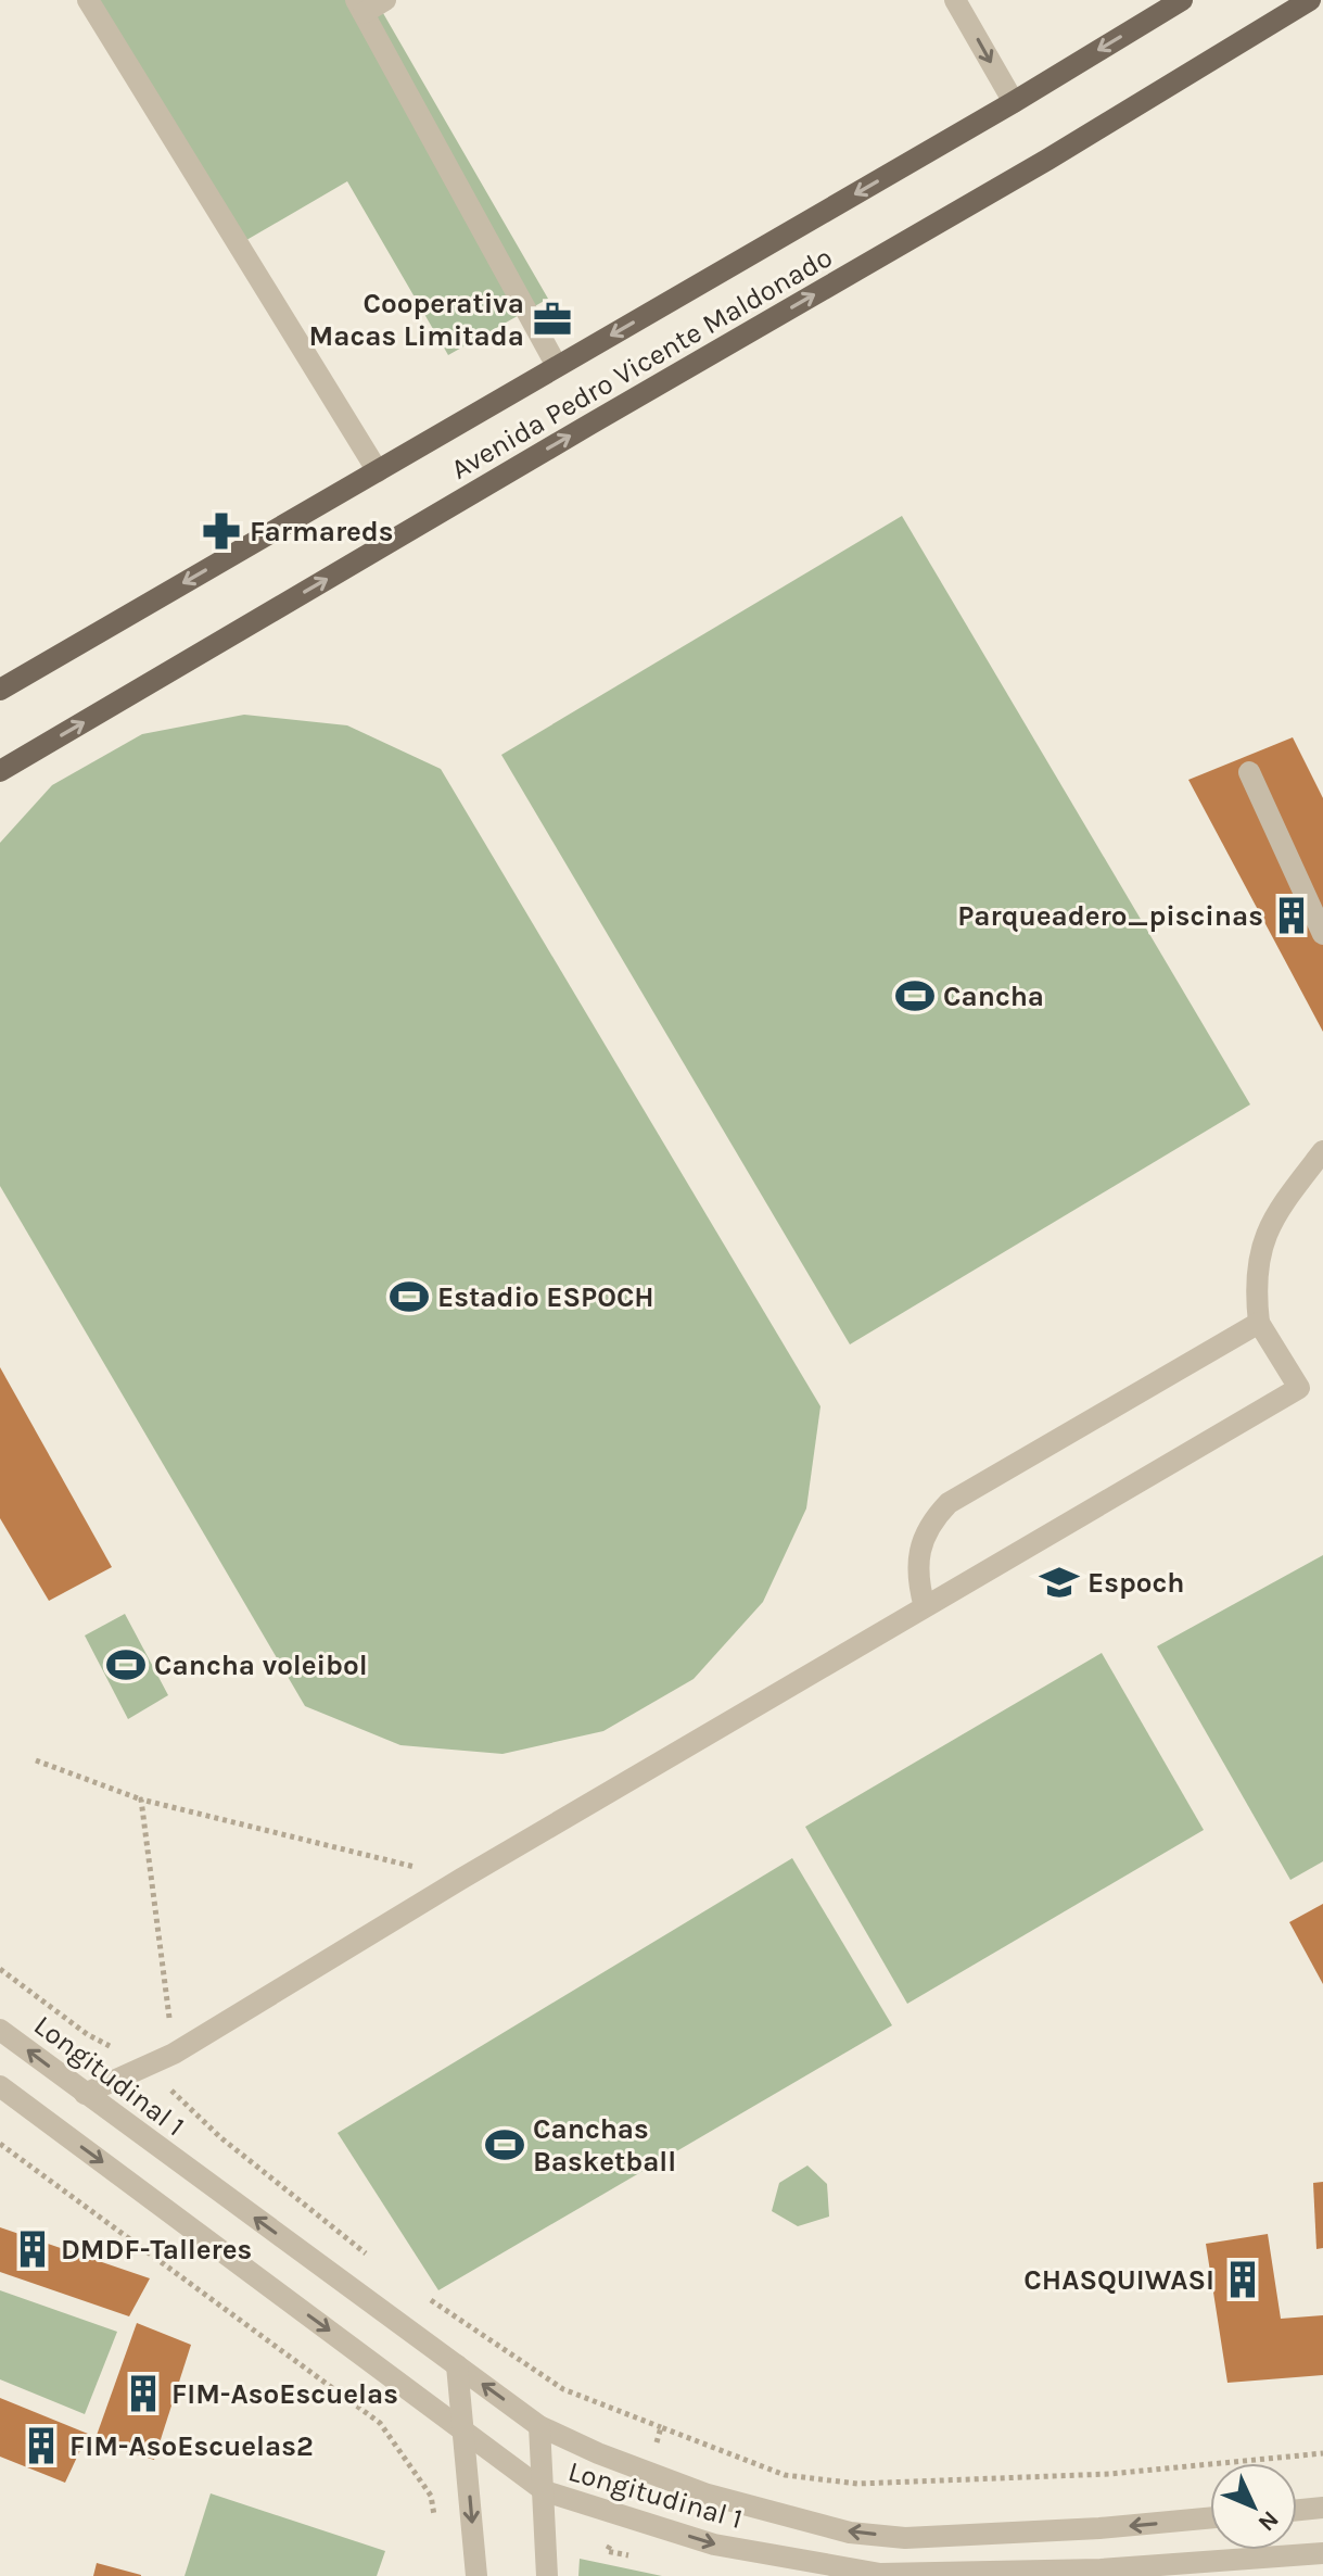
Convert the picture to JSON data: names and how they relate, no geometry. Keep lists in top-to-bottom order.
{
  "streets": {
    "main road": ["Avenida Pedro Vicente Maldonado"],
    "street": ["Longitudinal 1"]
  },
  "places": {
    "office": ["Cooperativa Macas Limitada"],
    "pharmacy": ["Farmareds"],
    "building": [
      "Parqueadero_piscinas",
      "DMDF-Talleres",
      "CHASQUIWASI",
      "FIM-AsoEscuelas",
      "FIM-AsoEscuelas2"
    ],
    "sports": [
      "Cancha",
      "Estadio ESPOCH",
      "Cancha voleibol",
      "Canchas Basketball"
    ],
    "school or university": ["Espoch"]
  },
  "north": "bottom right"
}
